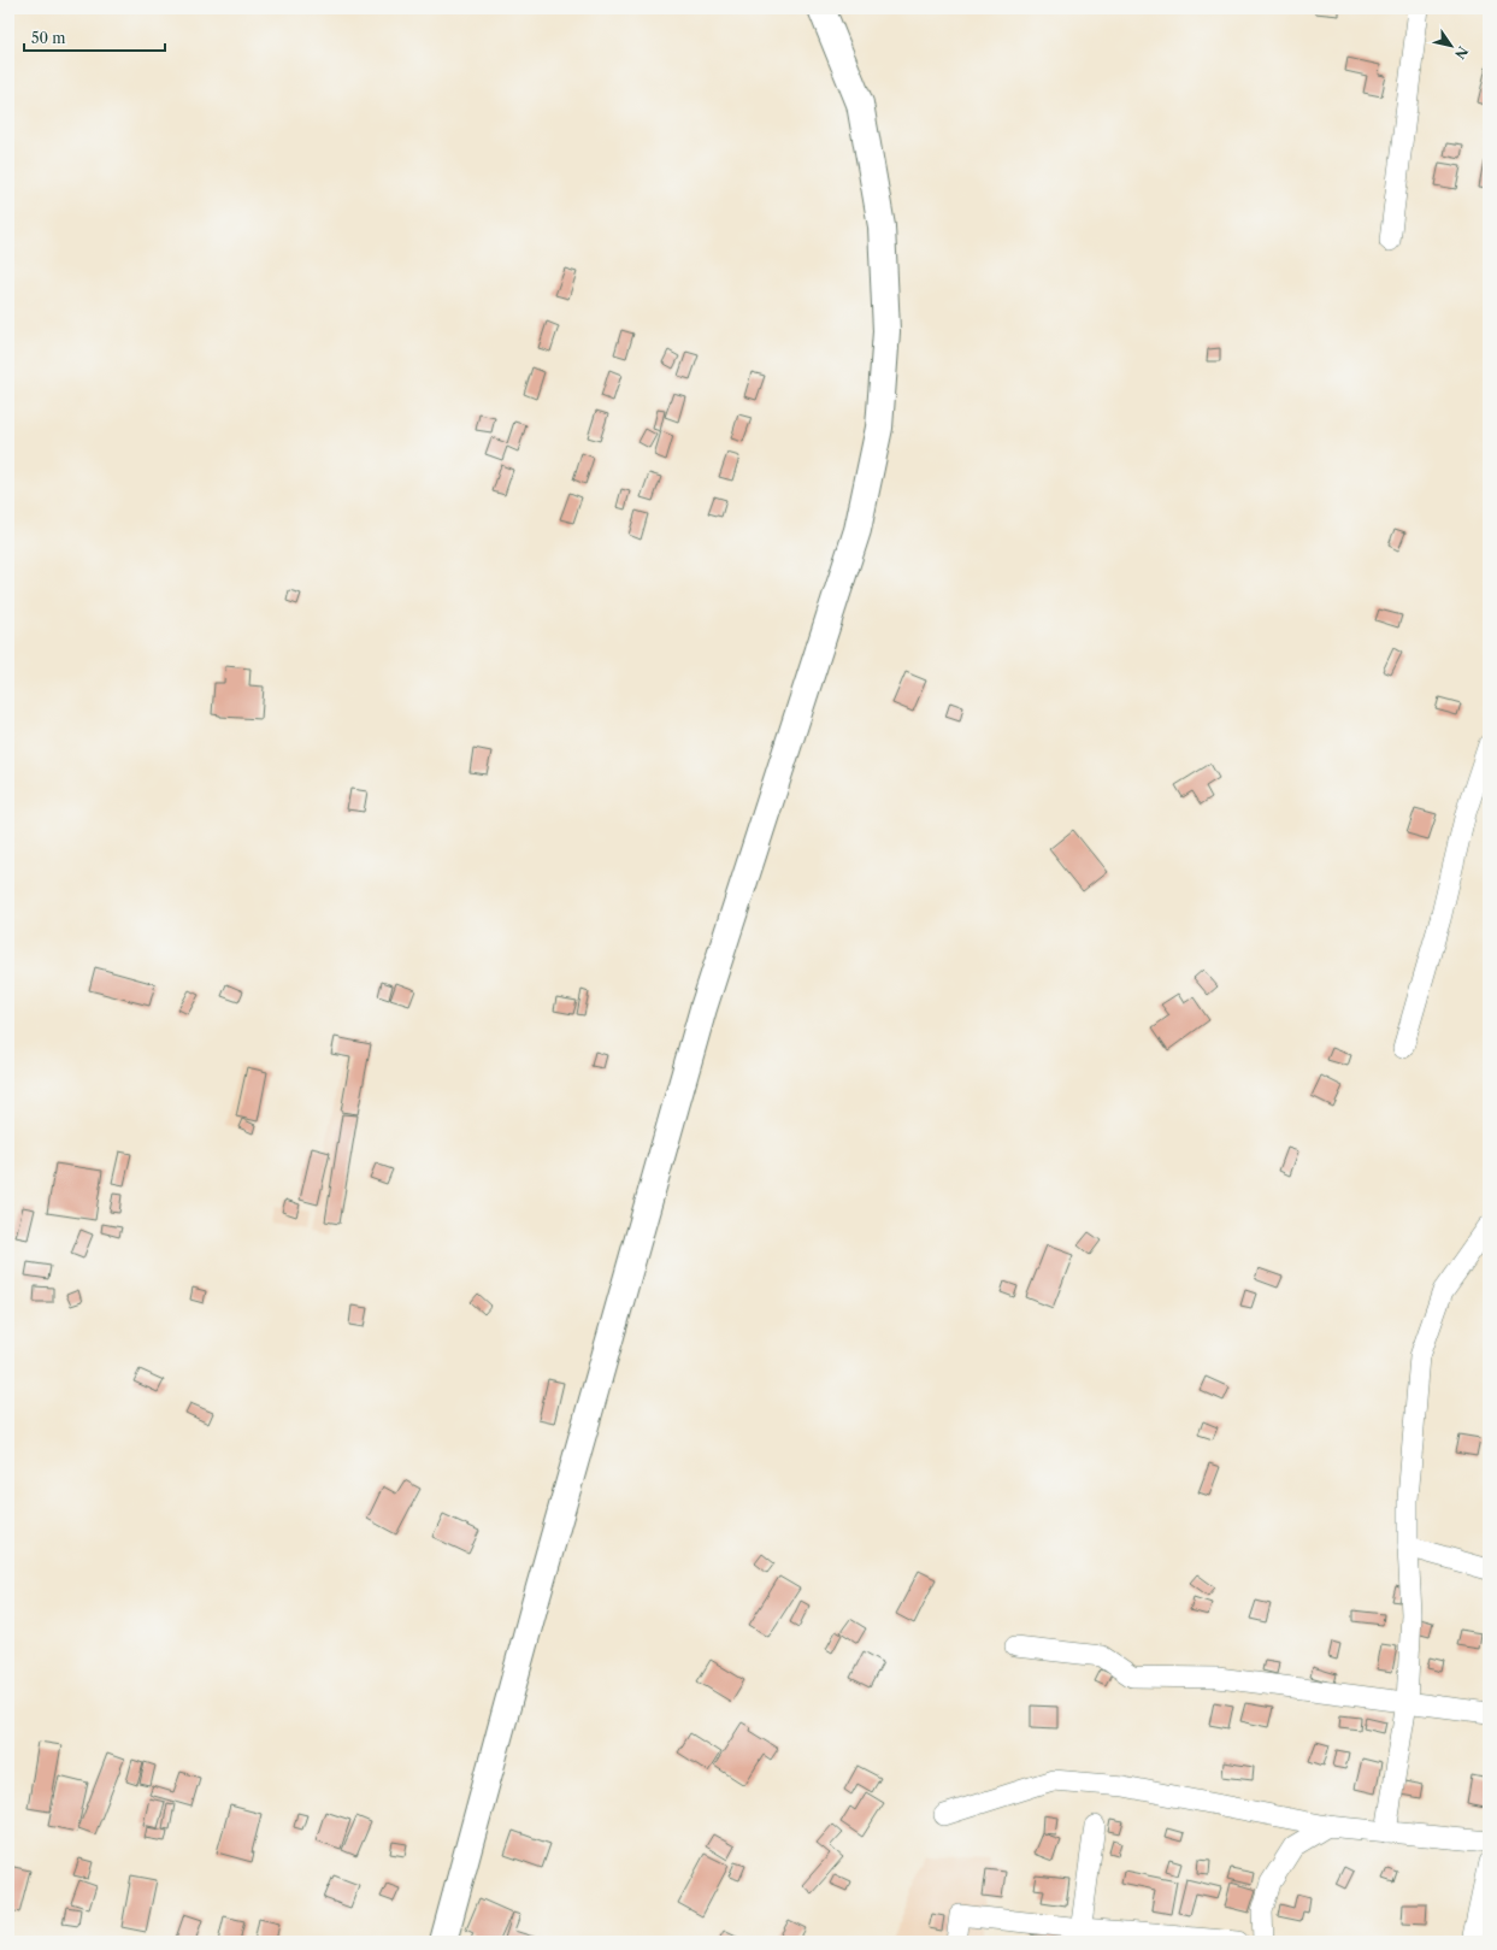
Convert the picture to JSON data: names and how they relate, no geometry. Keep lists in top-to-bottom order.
{
  "scale_bar": "50 m",
  "north": "bottom right"
}
